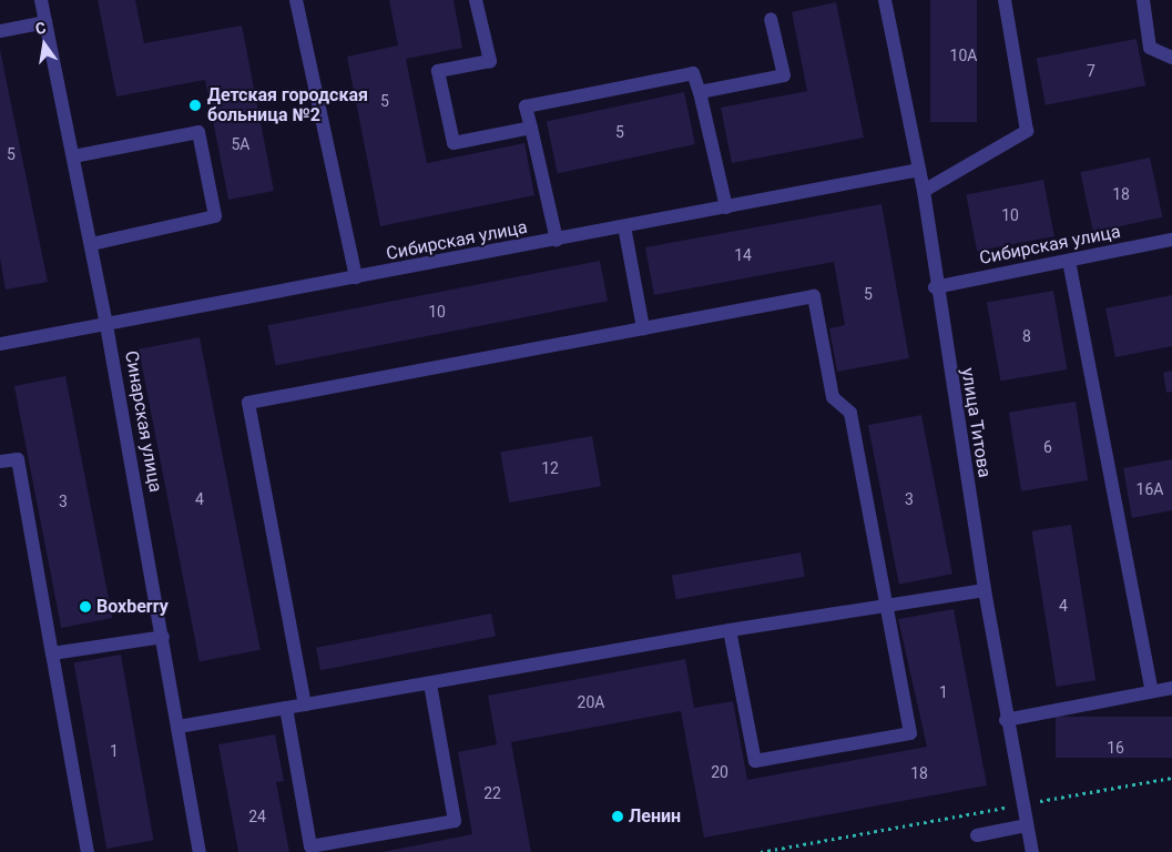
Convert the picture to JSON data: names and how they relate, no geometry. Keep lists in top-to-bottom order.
{
  "streets": {
    "street": ["Сибирская улица", "Синарская улица", "улица Титова"]
  },
  "crossings": [
    ["Сибирская улица", "Синарская улица"],
    ["Сибирская улица", "улица Титова"]
  ],
  "places": ["Детская городская больница №2", "Boxberry", "Ленин"],
  "house_numbers": [
    "10А",
    "7",
    "5",
    "5",
    "5А",
    "5",
    "18",
    "10",
    "14",
    "5",
    "10",
    "8",
    "6",
    "12",
    "16А",
    "4",
    "3",
    "3",
    "4",
    "1",
    "20А",
    "16",
    "1",
    "20",
    "18",
    "22",
    "24"
  ],
  "north": "top"
}
